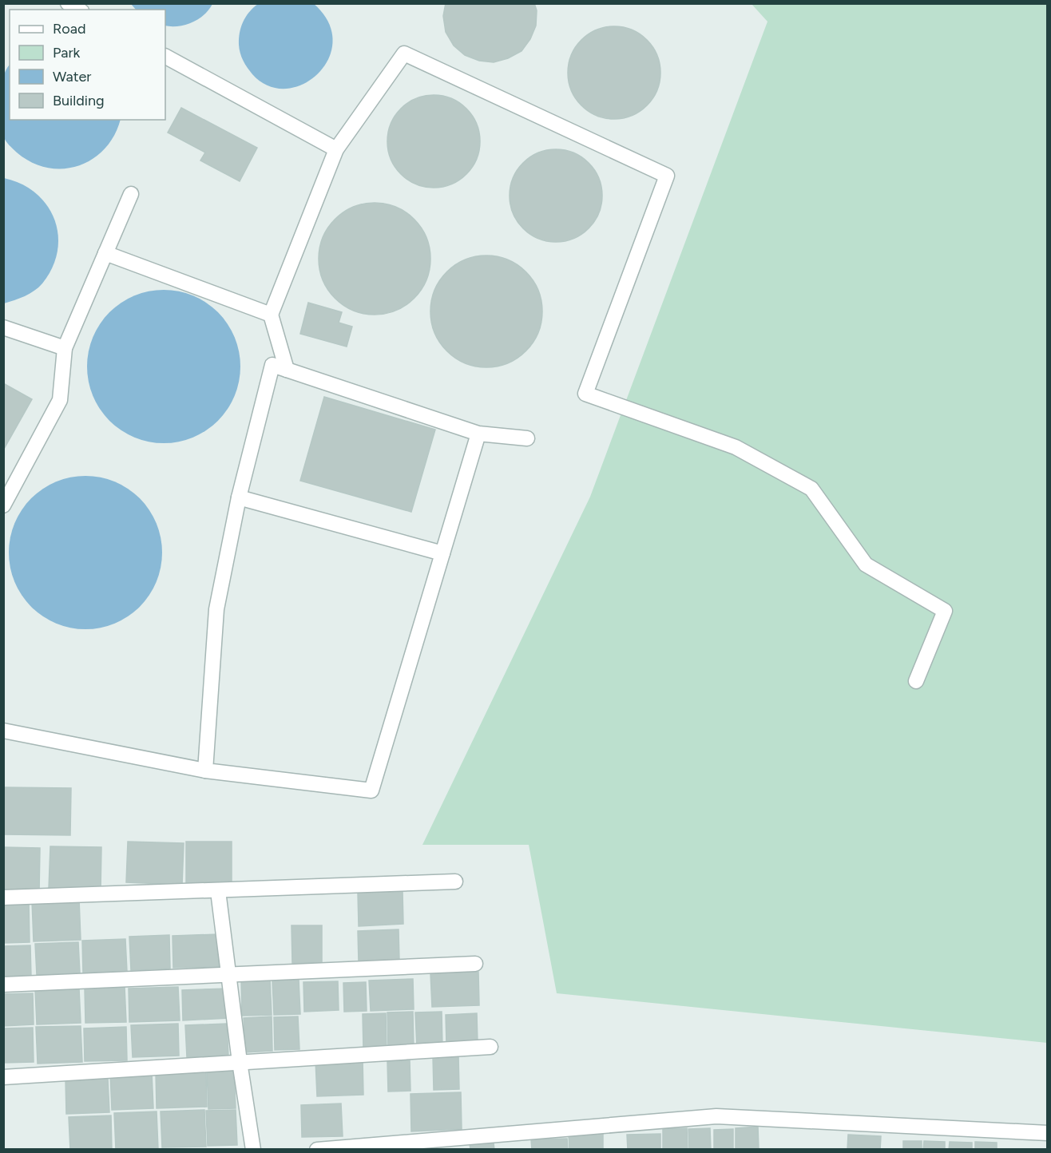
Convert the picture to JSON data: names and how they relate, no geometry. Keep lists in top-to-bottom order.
{
  "legend": [
    "Road",
    "Park",
    "Water",
    "Building"
  ]
}
